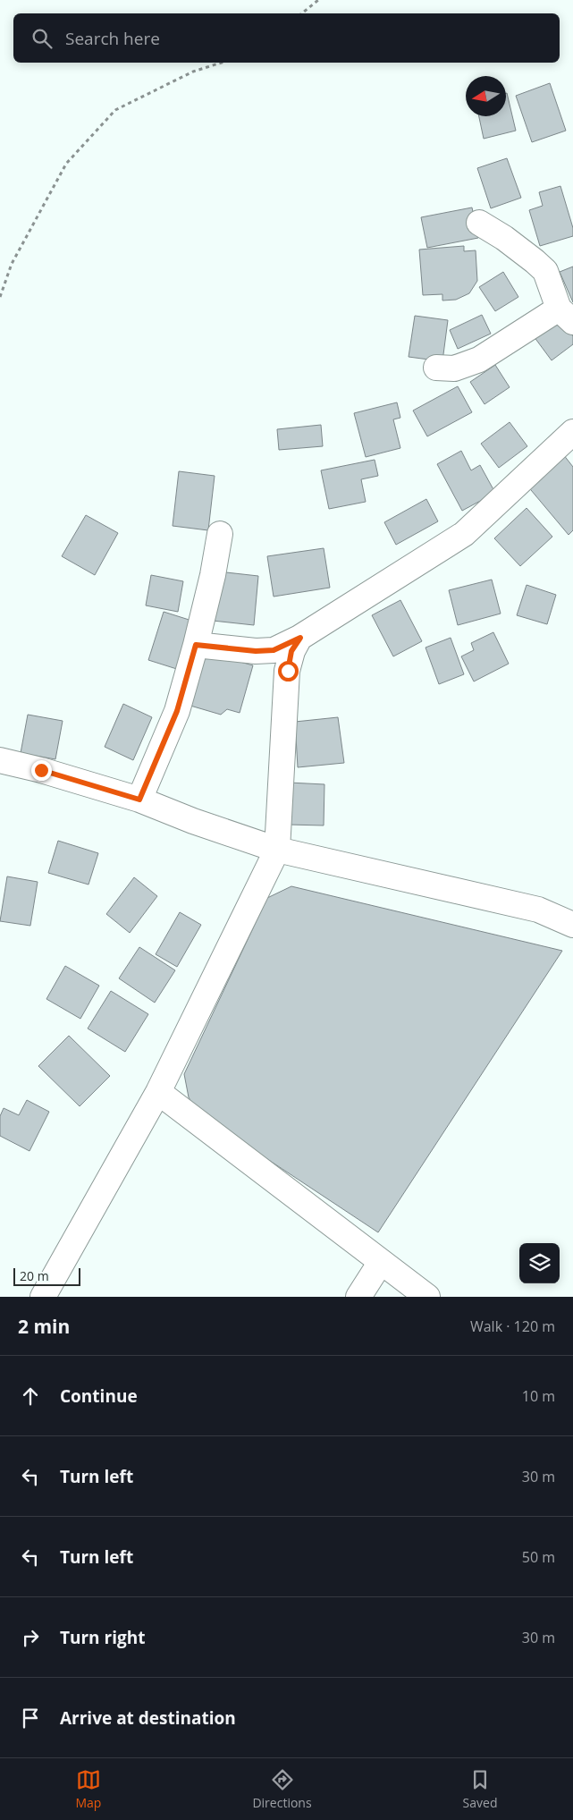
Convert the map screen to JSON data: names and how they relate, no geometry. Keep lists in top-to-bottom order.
{
  "scale_bar": "20 m",
  "north": "left",
  "page": {
    "search": "Search here",
    "scale": "20 m",
    "heading": ["2 min", "Walk · 120 m"],
    "list": [
      ["Continue", "10 m"],
      ["Turn left", "30 m"],
      ["Turn left", "50 m"],
      ["Turn right", "30 m"],
      "Arrive at destination"
    ],
    "nav": ["Map", "Directions", "Saved"]
  }
}
